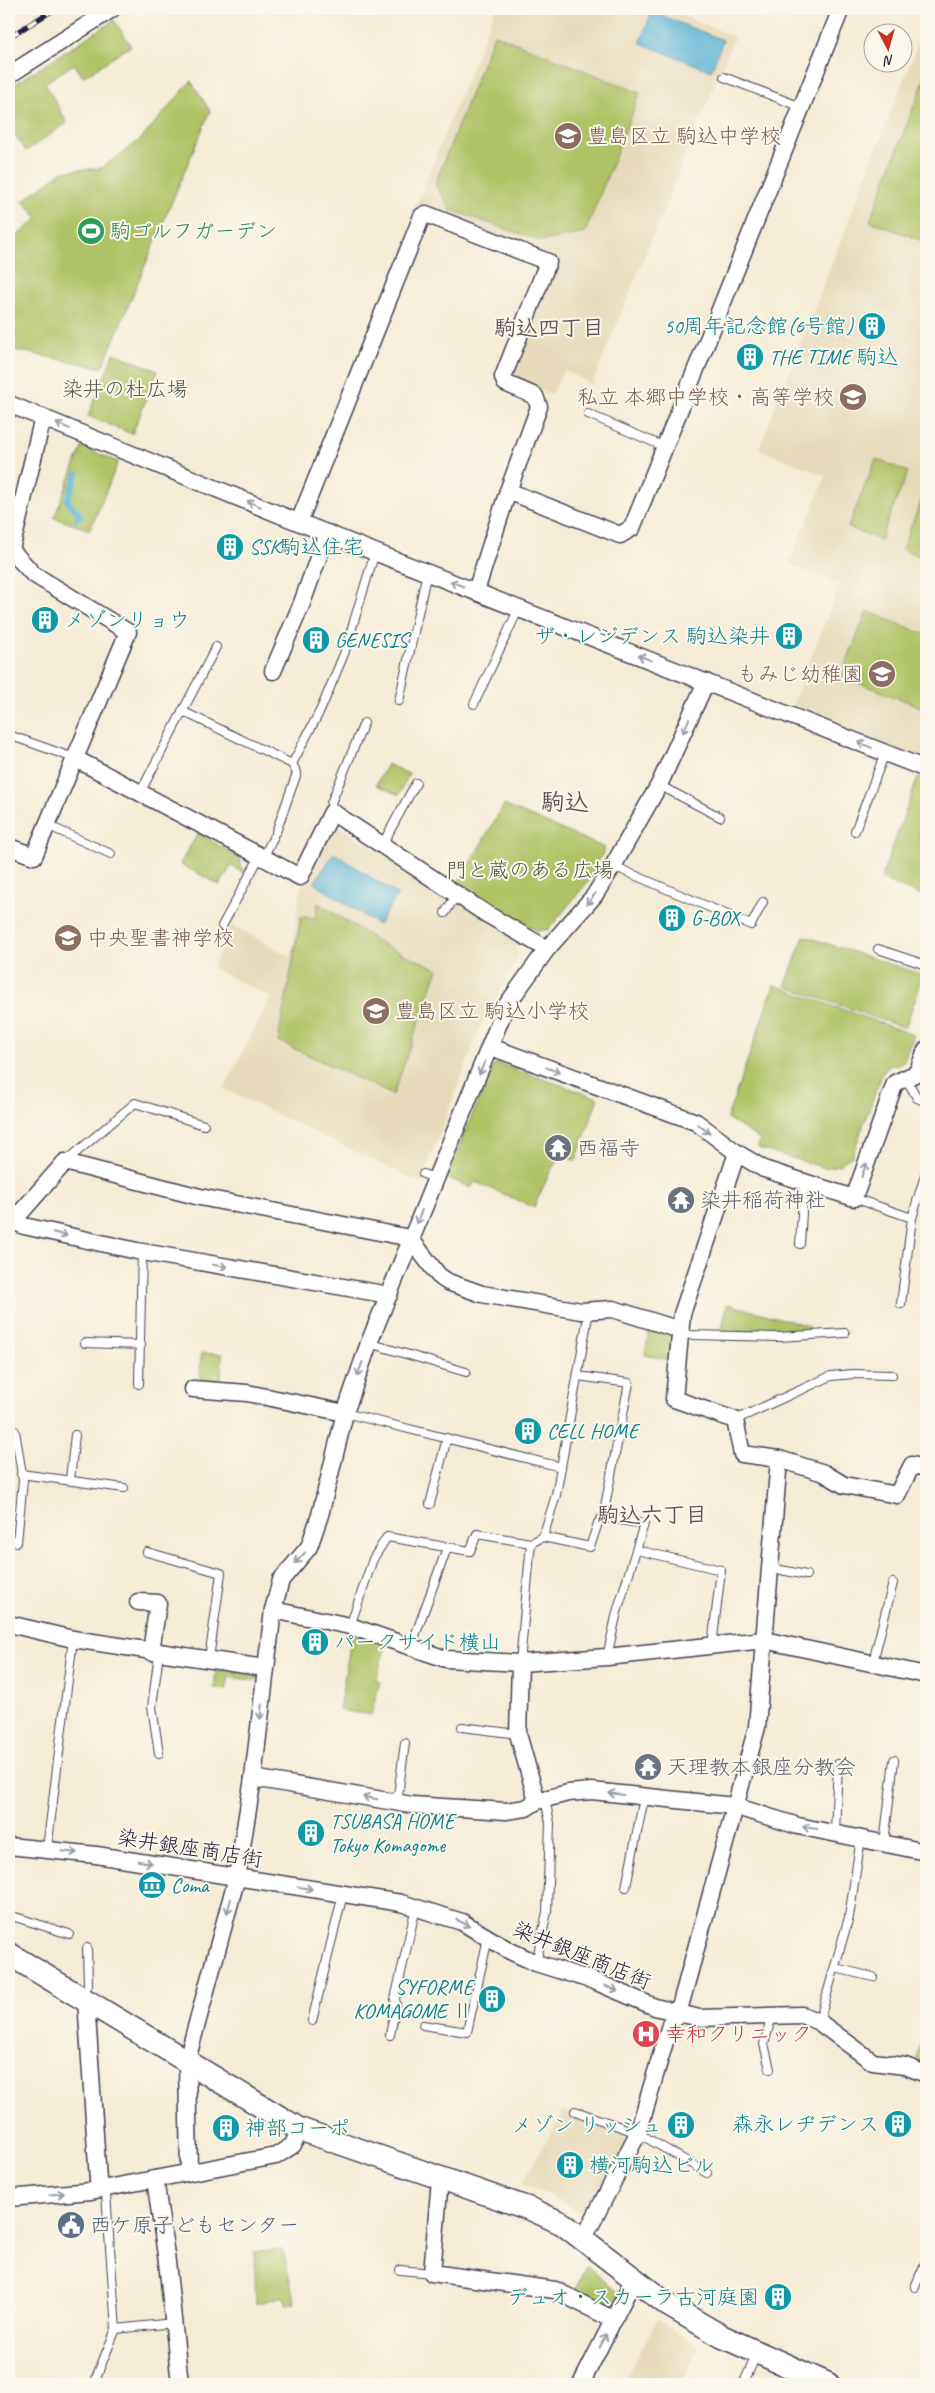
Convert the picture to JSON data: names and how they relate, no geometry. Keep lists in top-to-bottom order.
{
  "streets": {
    "street": ["染井銀座商店街"]
  },
  "districts": ["駒込四丁目", "駒込", "駒込六丁目"],
  "parks": ["染井の杜広場", "門と蔵のある広場"],
  "places": {
    "school or university": [
      "豊島区立 駒込中学校",
      "私立 本郷中学校・高等学校",
      "もみじ幼稚園",
      "中央聖書神学校",
      "豊島区立 駒込小学校"
    ],
    "sports": ["駒ゴルフガーデン"],
    "building": [
      "50周年記念館(6号館)",
      "THE TIME 駒込",
      "SSK駒込住宅",
      "メゾンリョウ",
      "ザ・レジデンス 駒込染井",
      "GENESIS",
      "G-BOX",
      "CELL HOME",
      "パークサイド横山",
      "TSUBASA HOME Tokyo Komagome",
      "SYFORME KOMAGOME Ⅱ",
      "森永レヂデンス",
      "メゾン リッシュ",
      "神部コーポ",
      "横河駒込ビル",
      "デュオ・スカーラ古河庭園"
    ],
    "temple": ["西福寺", "染井稲荷神社", "天理教本銀座分教会"],
    "museum": ["Coma"],
    "hospital": ["幸和クリニック"],
    "public building": ["西ケ原子どもセンター"]
  },
  "north": "bottom"
}
